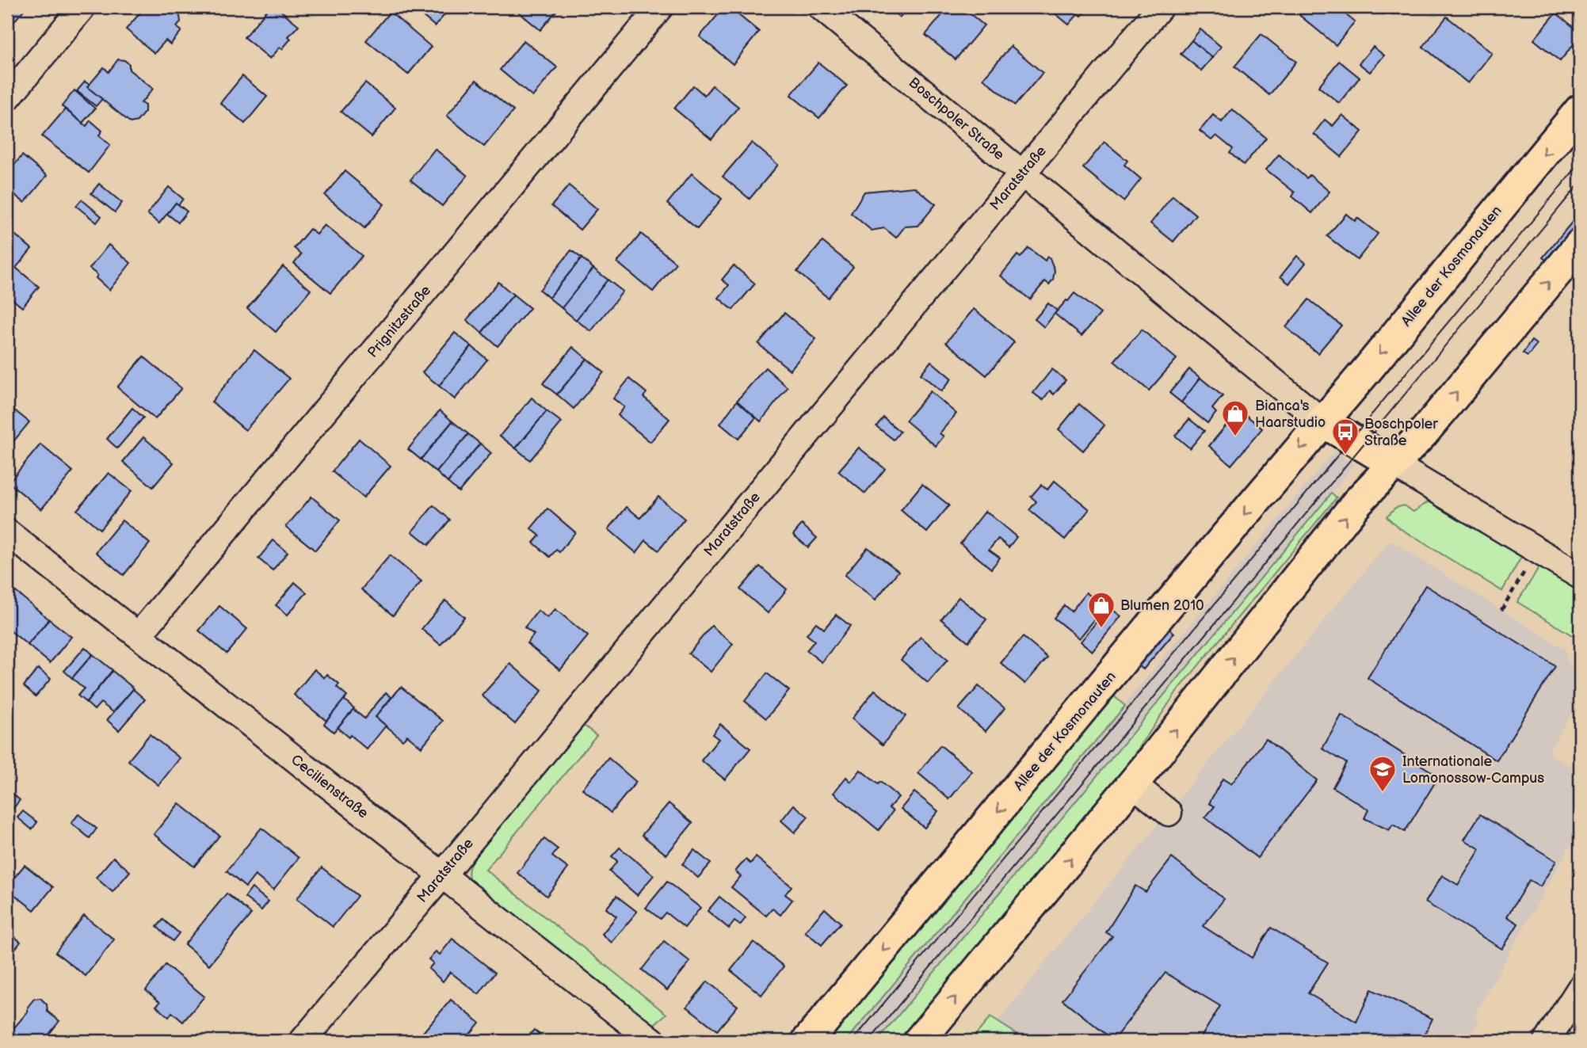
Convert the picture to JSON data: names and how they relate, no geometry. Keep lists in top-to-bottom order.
{
  "streets": {
    "main road": ["Allee der Kosmonauten"],
    "street": [
      "Boschpoler Straße",
      "Maratstraße",
      "Prignitzstraße",
      "Cecilienstraße"
    ]
  },
  "crossings": [
    ["Boschpoler Straße", "Maratstraße"],
    ["Boschpoler Straße", "Allee der Kosmonauten"],
    ["Maratstraße", "Cecilienstraße"],
    ["Prignitzstraße", "Cecilienstraße"]
  ],
  "places": {
    "shop": ["Bianca's Haarstudio", "Blumen 2010"],
    "bus stop": ["Boschpoler Straße"],
    "school or university": ["Internationale Lomonossow-Campus"]
  }
}
